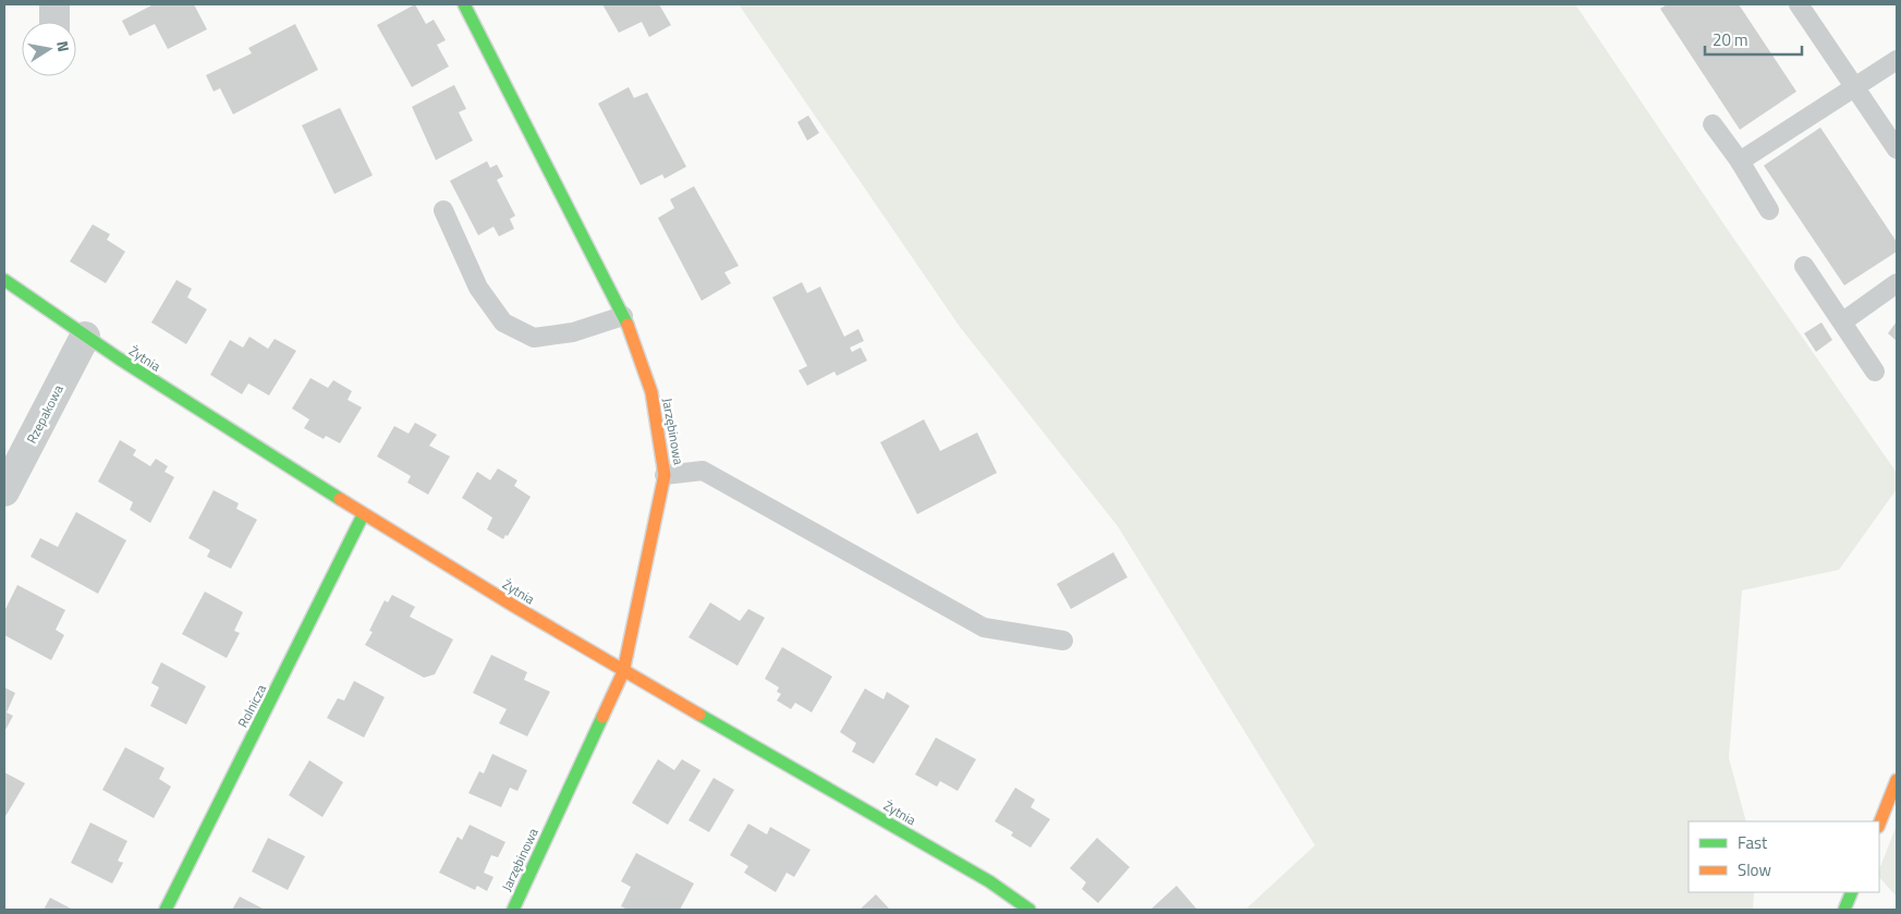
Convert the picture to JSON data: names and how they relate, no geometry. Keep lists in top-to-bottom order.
{
  "streets": {
    "street": [
      "Żytnia",
      "Rzepakowa",
      "Jarzębinowa",
      "Rolnicza"
    ]
  },
  "crossings": [
    ["Żytnia", "Rzepakowa"],
    ["Żytnia", "Jarzębinowa"],
    ["Żytnia", "Rolnicza"]
  ],
  "legend": ["Fast", "Slow"],
  "scale_bar": "20 m",
  "north": "right"
}
